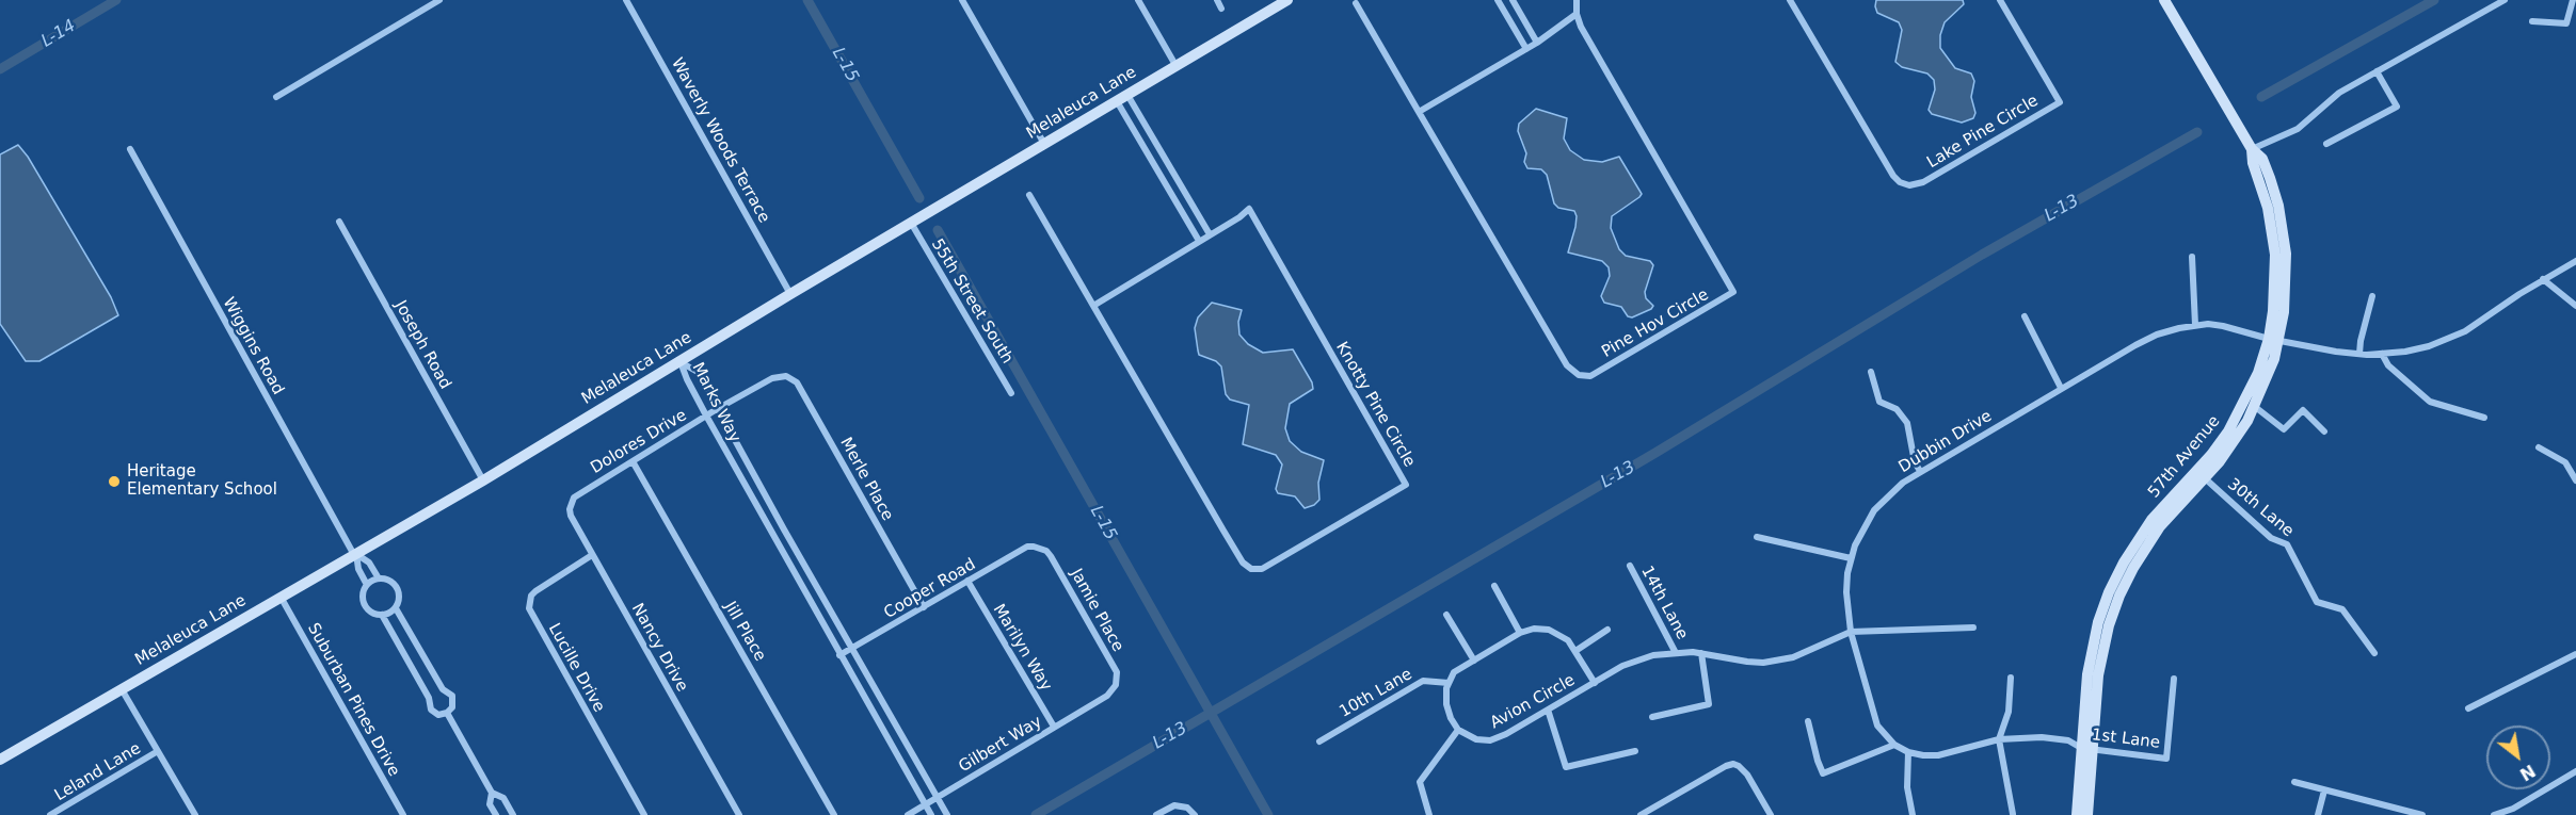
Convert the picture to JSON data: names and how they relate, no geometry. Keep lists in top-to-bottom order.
{
  "streets": {
    "street": [
      "Melaleuca Lane",
      "Lake Pine Circle",
      "Waverly Woods Terrace",
      "55th Street South",
      "Pine Hov Circle",
      "Joseph Road",
      "Wiggins Road",
      "Marks Way",
      "Knotty Pine Circle",
      "Dolores Drive",
      "Dubbin Drive",
      "57th Avenue",
      "Merle Place",
      "30th Lane",
      "Cooper Road",
      "14th Lane",
      "Jamie Place",
      "Jill Place",
      "Nancy Drive",
      "Marilyn Way",
      "Lucille Drive",
      "10th Lane",
      "Suburban Pines Drive",
      "Avion Circle",
      "1st Lane",
      "Gilbert Way",
      "Leland Lane"
    ]
  },
  "crossings": [
    ["Melaleuca Lane", "Waverly Woods Terrace"],
    ["Melaleuca Lane", "55th Street South"],
    ["Melaleuca Lane", "Joseph Road"],
    ["Melaleuca Lane", "Wiggins Road"],
    ["Melaleuca Lane", "Marks Way"],
    ["Melaleuca Lane", "Suburban Pines Drive"],
    ["Marks Way", "Dolores Drive"],
    ["Marks Way", "Cooper Road"],
    ["Marks Way", "Gilbert Way"],
    ["Dolores Drive", "Merle Place"],
    ["Dolores Drive", "Jill Place"],
    ["Dolores Drive", "Nancy Drive"],
    ["Dubbin Drive", "57th Avenue"],
    ["Dubbin Drive", "Avion Circle"],
    ["Dubbin Drive", "1st Lane"],
    ["57th Avenue", "30th Lane"],
    ["57th Avenue", "1st Lane"],
    ["Merle Place", "Cooper Road"],
    ["Cooper Road", "Jamie Place"],
    ["Cooper Road", "Marilyn Way"],
    ["14th Lane", "Avion Circle"],
    ["Jamie Place", "Gilbert Way"],
    ["Nancy Drive", "Lucille Drive"],
    ["Marilyn Way", "Gilbert Way"],
    ["10th Lane", "Avion Circle"]
  ],
  "water": ["L-14", "L-15", "L-13"],
  "places": ["Heritage Elementary School"],
  "north": "bottom right"
}
